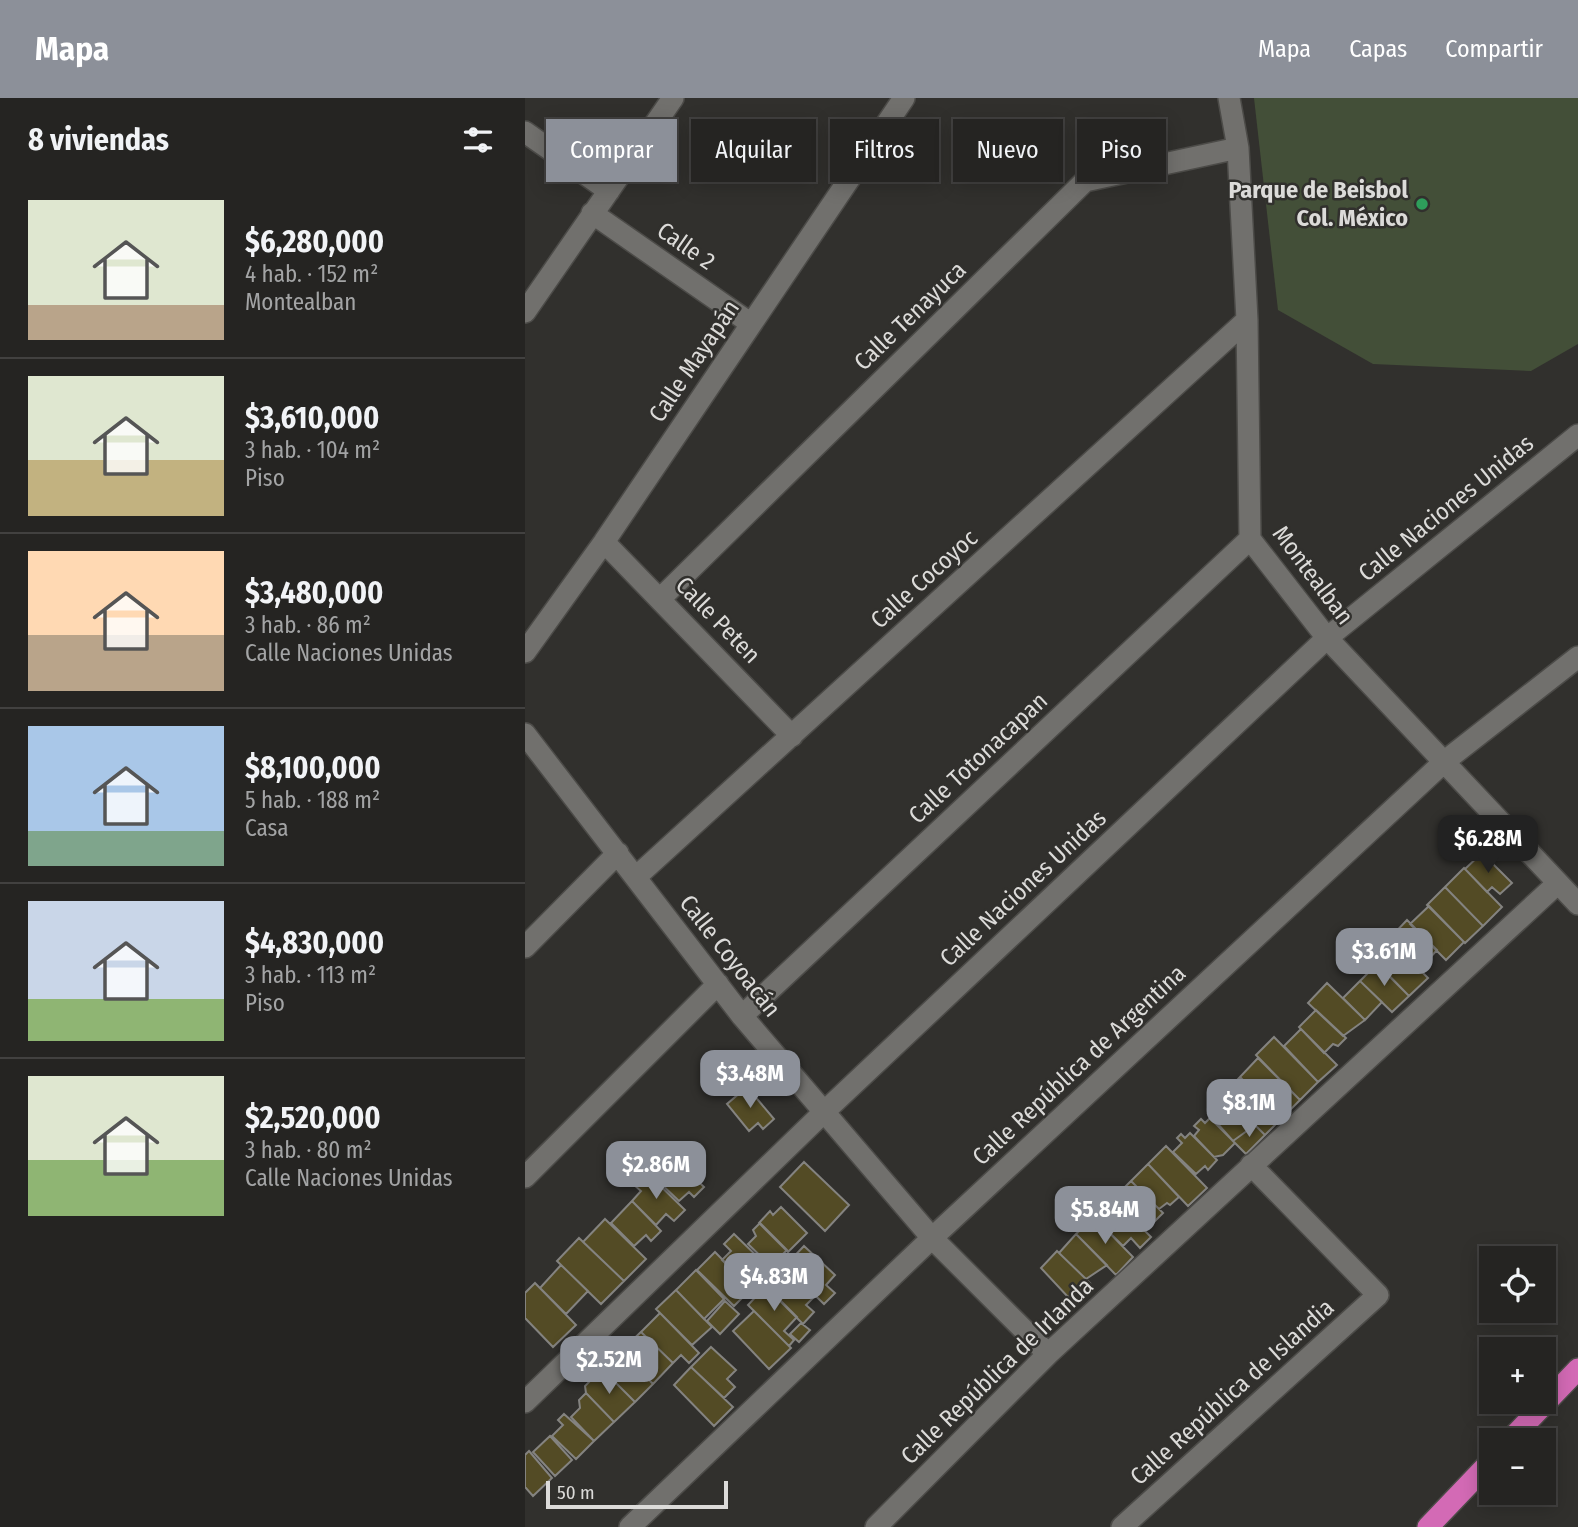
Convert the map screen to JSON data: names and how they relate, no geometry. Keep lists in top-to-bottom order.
{
  "streets": {
    "street": [
      "Calle 2",
      "Calle Tenayuca",
      "Calle Mayapán",
      "Calle Naciones Unidas",
      "Montealban",
      "Calle Cocoyoc",
      "Calle Peten",
      "Calle Totonacapan",
      "Calle Coyoacán",
      "Calle República de Argentina",
      "Calle República de Irlanda",
      "Calle República de Islandia"
    ]
  },
  "crossings": [
    ["Calle 2", "Calle Mayapán"],
    ["Calle Tenayuca", "Montealban"],
    ["Calle Tenayuca", "Calle Peten"],
    ["Calle Mayapán", "Calle Peten"],
    ["Calle Naciones Unidas", "Montealban"],
    ["Calle Naciones Unidas", "Calle Coyoacán"],
    ["Montealban", "Calle Cocoyoc"],
    ["Montealban", "Calle Totonacapan"],
    ["Montealban", "Calle República de Argentina"],
    ["Montealban", "Calle República de Irlanda"],
    ["Calle Cocoyoc", "Calle Peten"],
    ["Calle Cocoyoc", "Calle Coyoacán"],
    ["Calle Totonacapan", "Calle Coyoacán"],
    ["Calle Coyoacán", "Calle República de Argentina"],
    ["Calle Coyoacán", "Calle República de Irlanda"],
    ["Calle República de Irlanda", "Calle República de Islandia"]
  ],
  "places": ["Parque de Beisbol Col. México"],
  "scale_bar": "50 m",
  "page": {
    "header": "Mapa",
    "nav": ["Mapa", "Capas", "Compartir"],
    "heading": "8 viviendas",
    "chip": [
      "Comprar",
      "Alquilar",
      "Filtros",
      "Nuevo",
      "Piso"
    ],
    "list": [
      {
        "name": "$6,280,000",
        "note": "4 hab. · 152 m² · Montealban"
      },
      {
        "name": "$3,610,000",
        "note": "3 hab. · 104 m² · Piso"
      },
      {
        "name": "$3,480,000",
        "note": "3 hab. · 86 m² · Calle Naciones Unidas"
      },
      {
        "name": "$8,100,000",
        "note": "5 hab. · 188 m² · Casa"
      },
      {
        "name": "$4,830,000",
        "note": "3 hab. · 113 m² · Piso"
      },
      {
        "name": "$2,520,000",
        "note": "3 hab. · 80 m² · Calle Naciones Unidas"
      }
    ],
    "price": [
      "$6.28M",
      "$3.61M",
      "$3.48M",
      "$8.1M",
      "$2.86M",
      "$5.84M",
      "$4.83M",
      "$2.52M"
    ],
    "map_buttons": ["+", "−"],
    "scale": "50 m"
  }
}
